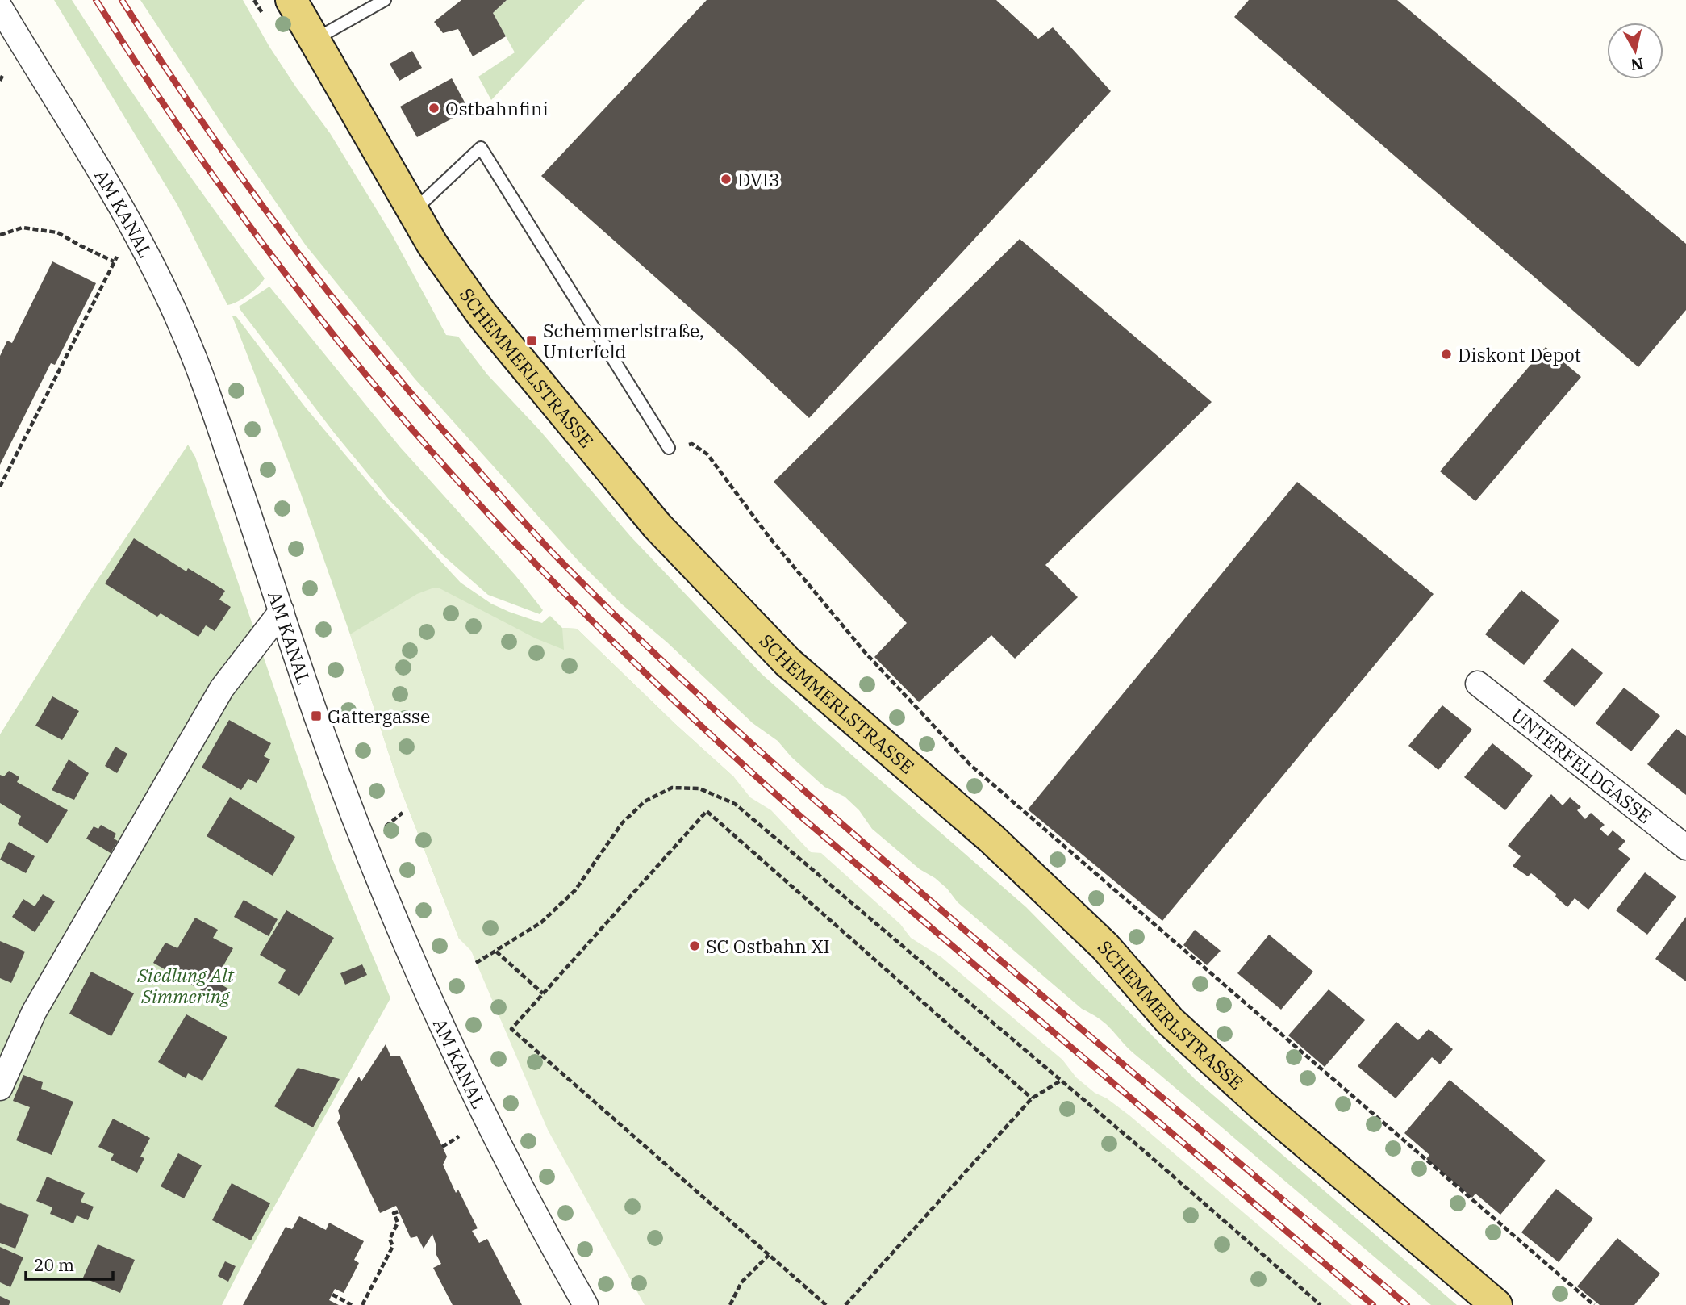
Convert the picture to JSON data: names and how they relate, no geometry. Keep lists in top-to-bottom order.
{
  "streets": {
    "main road": ["SCHEMMERLSTRASSE"],
    "street": ["AM KANAL", "UNTERFELDGASSE"]
  },
  "parks": ["Siedlung Alt Simmering"],
  "places": {
    "other": [
      "Ostbahnfini",
      "DVI3",
      "Diskont Depot",
      "SC Ostbahn XI"
    ],
    "transit": ["Schemmerlstraße, Unterfeld", "Gattergasse"]
  },
  "scale_bar": "20 m",
  "north": "bottom"
}
